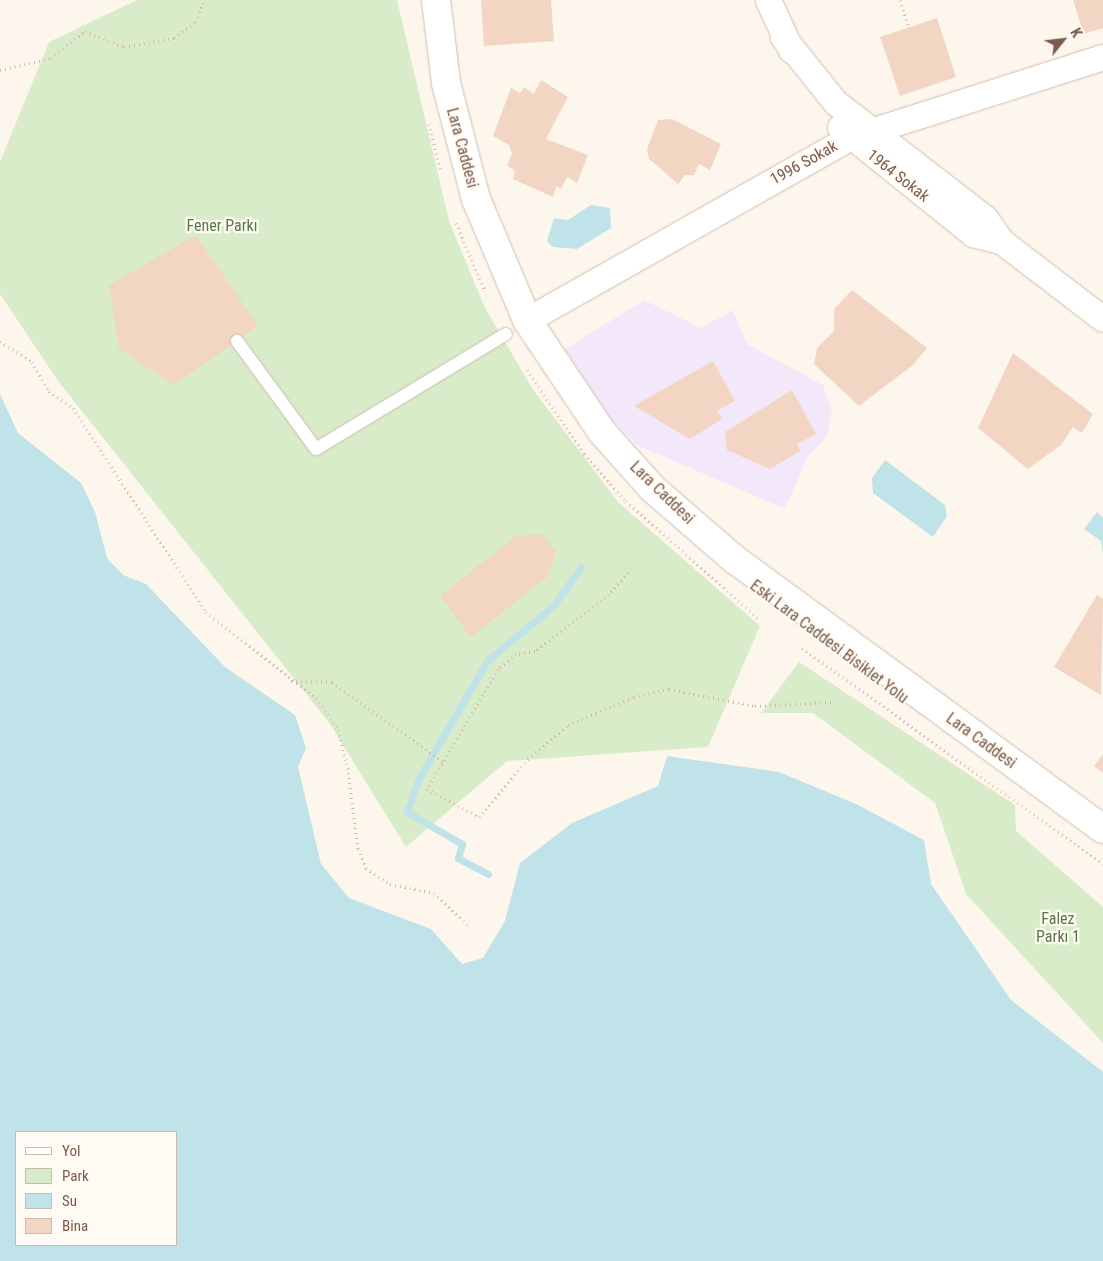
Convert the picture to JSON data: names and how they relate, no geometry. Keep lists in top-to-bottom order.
{
  "streets": {
    "street": ["Lara Caddesi", "1996 Sokak", "1964 Sokak"],
    "path": ["Eski Lara Caddesi Bisiklet Yolu"]
  },
  "crossings": [
    ["Lara Caddesi", "1996 Sokak"],
    ["1996 Sokak", "1964 Sokak"]
  ],
  "parks": ["Fener Parkı", "Falez Parkı 1"],
  "legend": [
    "Yol",
    "Park",
    "Su",
    "Bina"
  ],
  "north": "top right"
}
